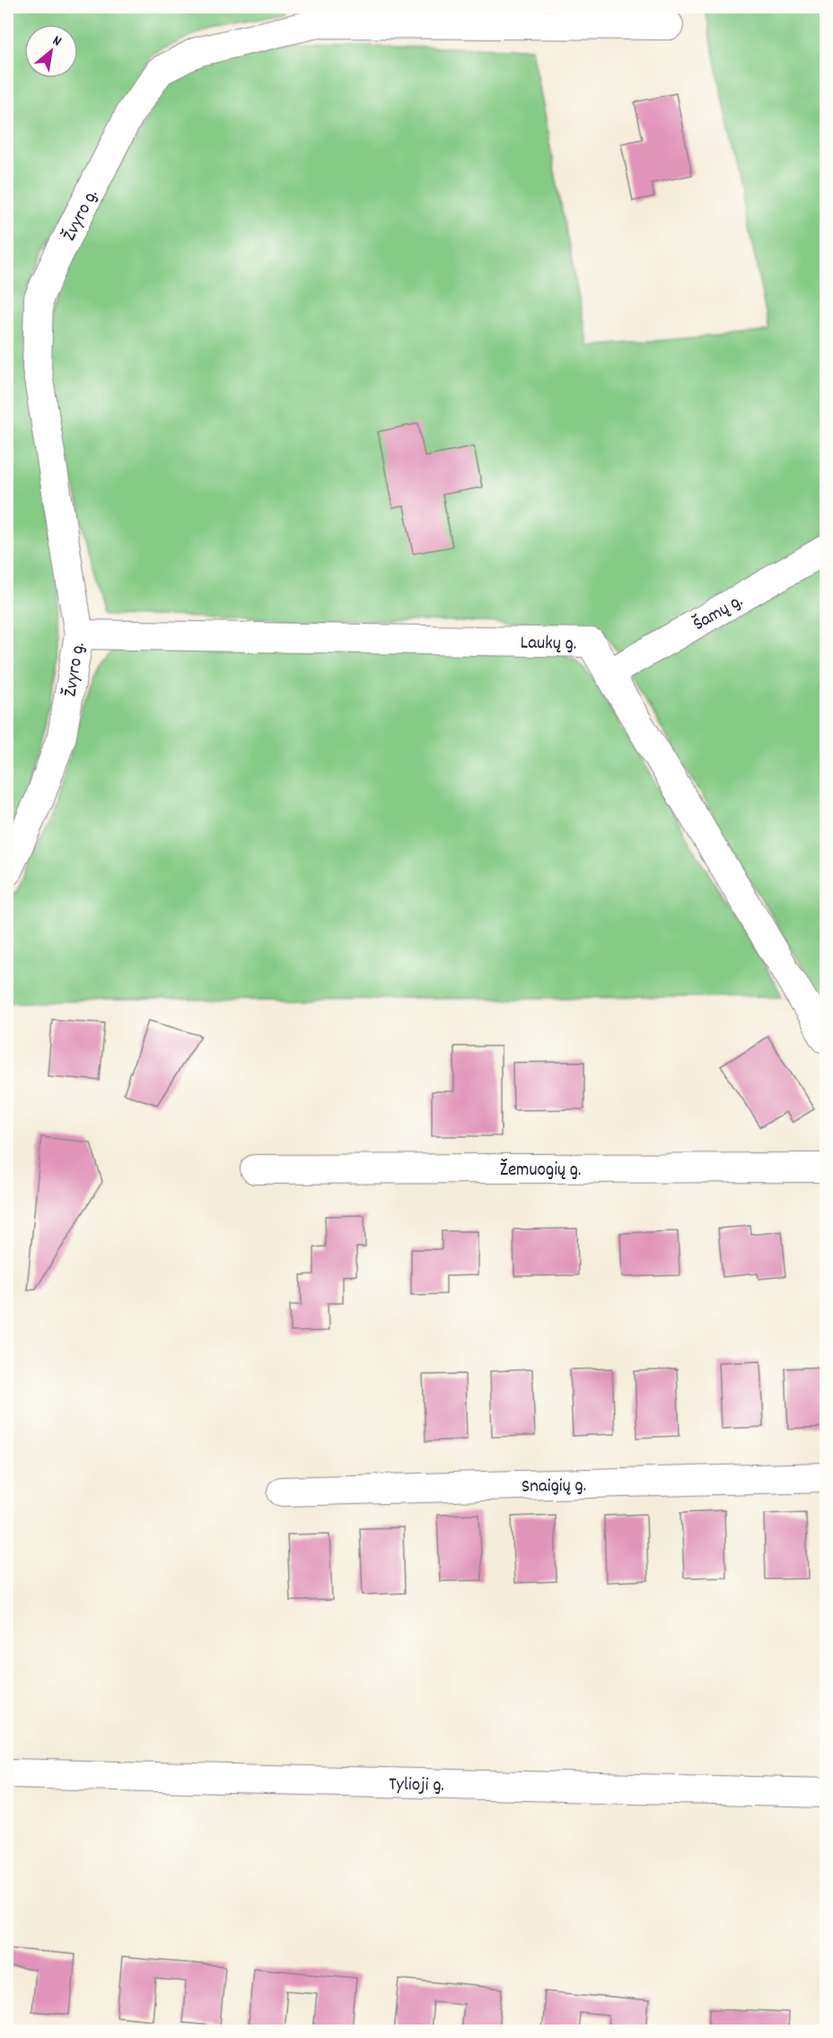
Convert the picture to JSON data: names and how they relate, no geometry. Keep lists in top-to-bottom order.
{
  "streets": {
    "street": [
      "Žvyro g.",
      "Šamų g.",
      "Laukų g.",
      "Žemuogių g.",
      "Snaigių g.",
      "Tylioji g."
    ]
  },
  "crossings": [
    ["Žvyro g.", "Laukų g."],
    ["Šamų g.", "Laukų g."]
  ],
  "north": "top right"
}
